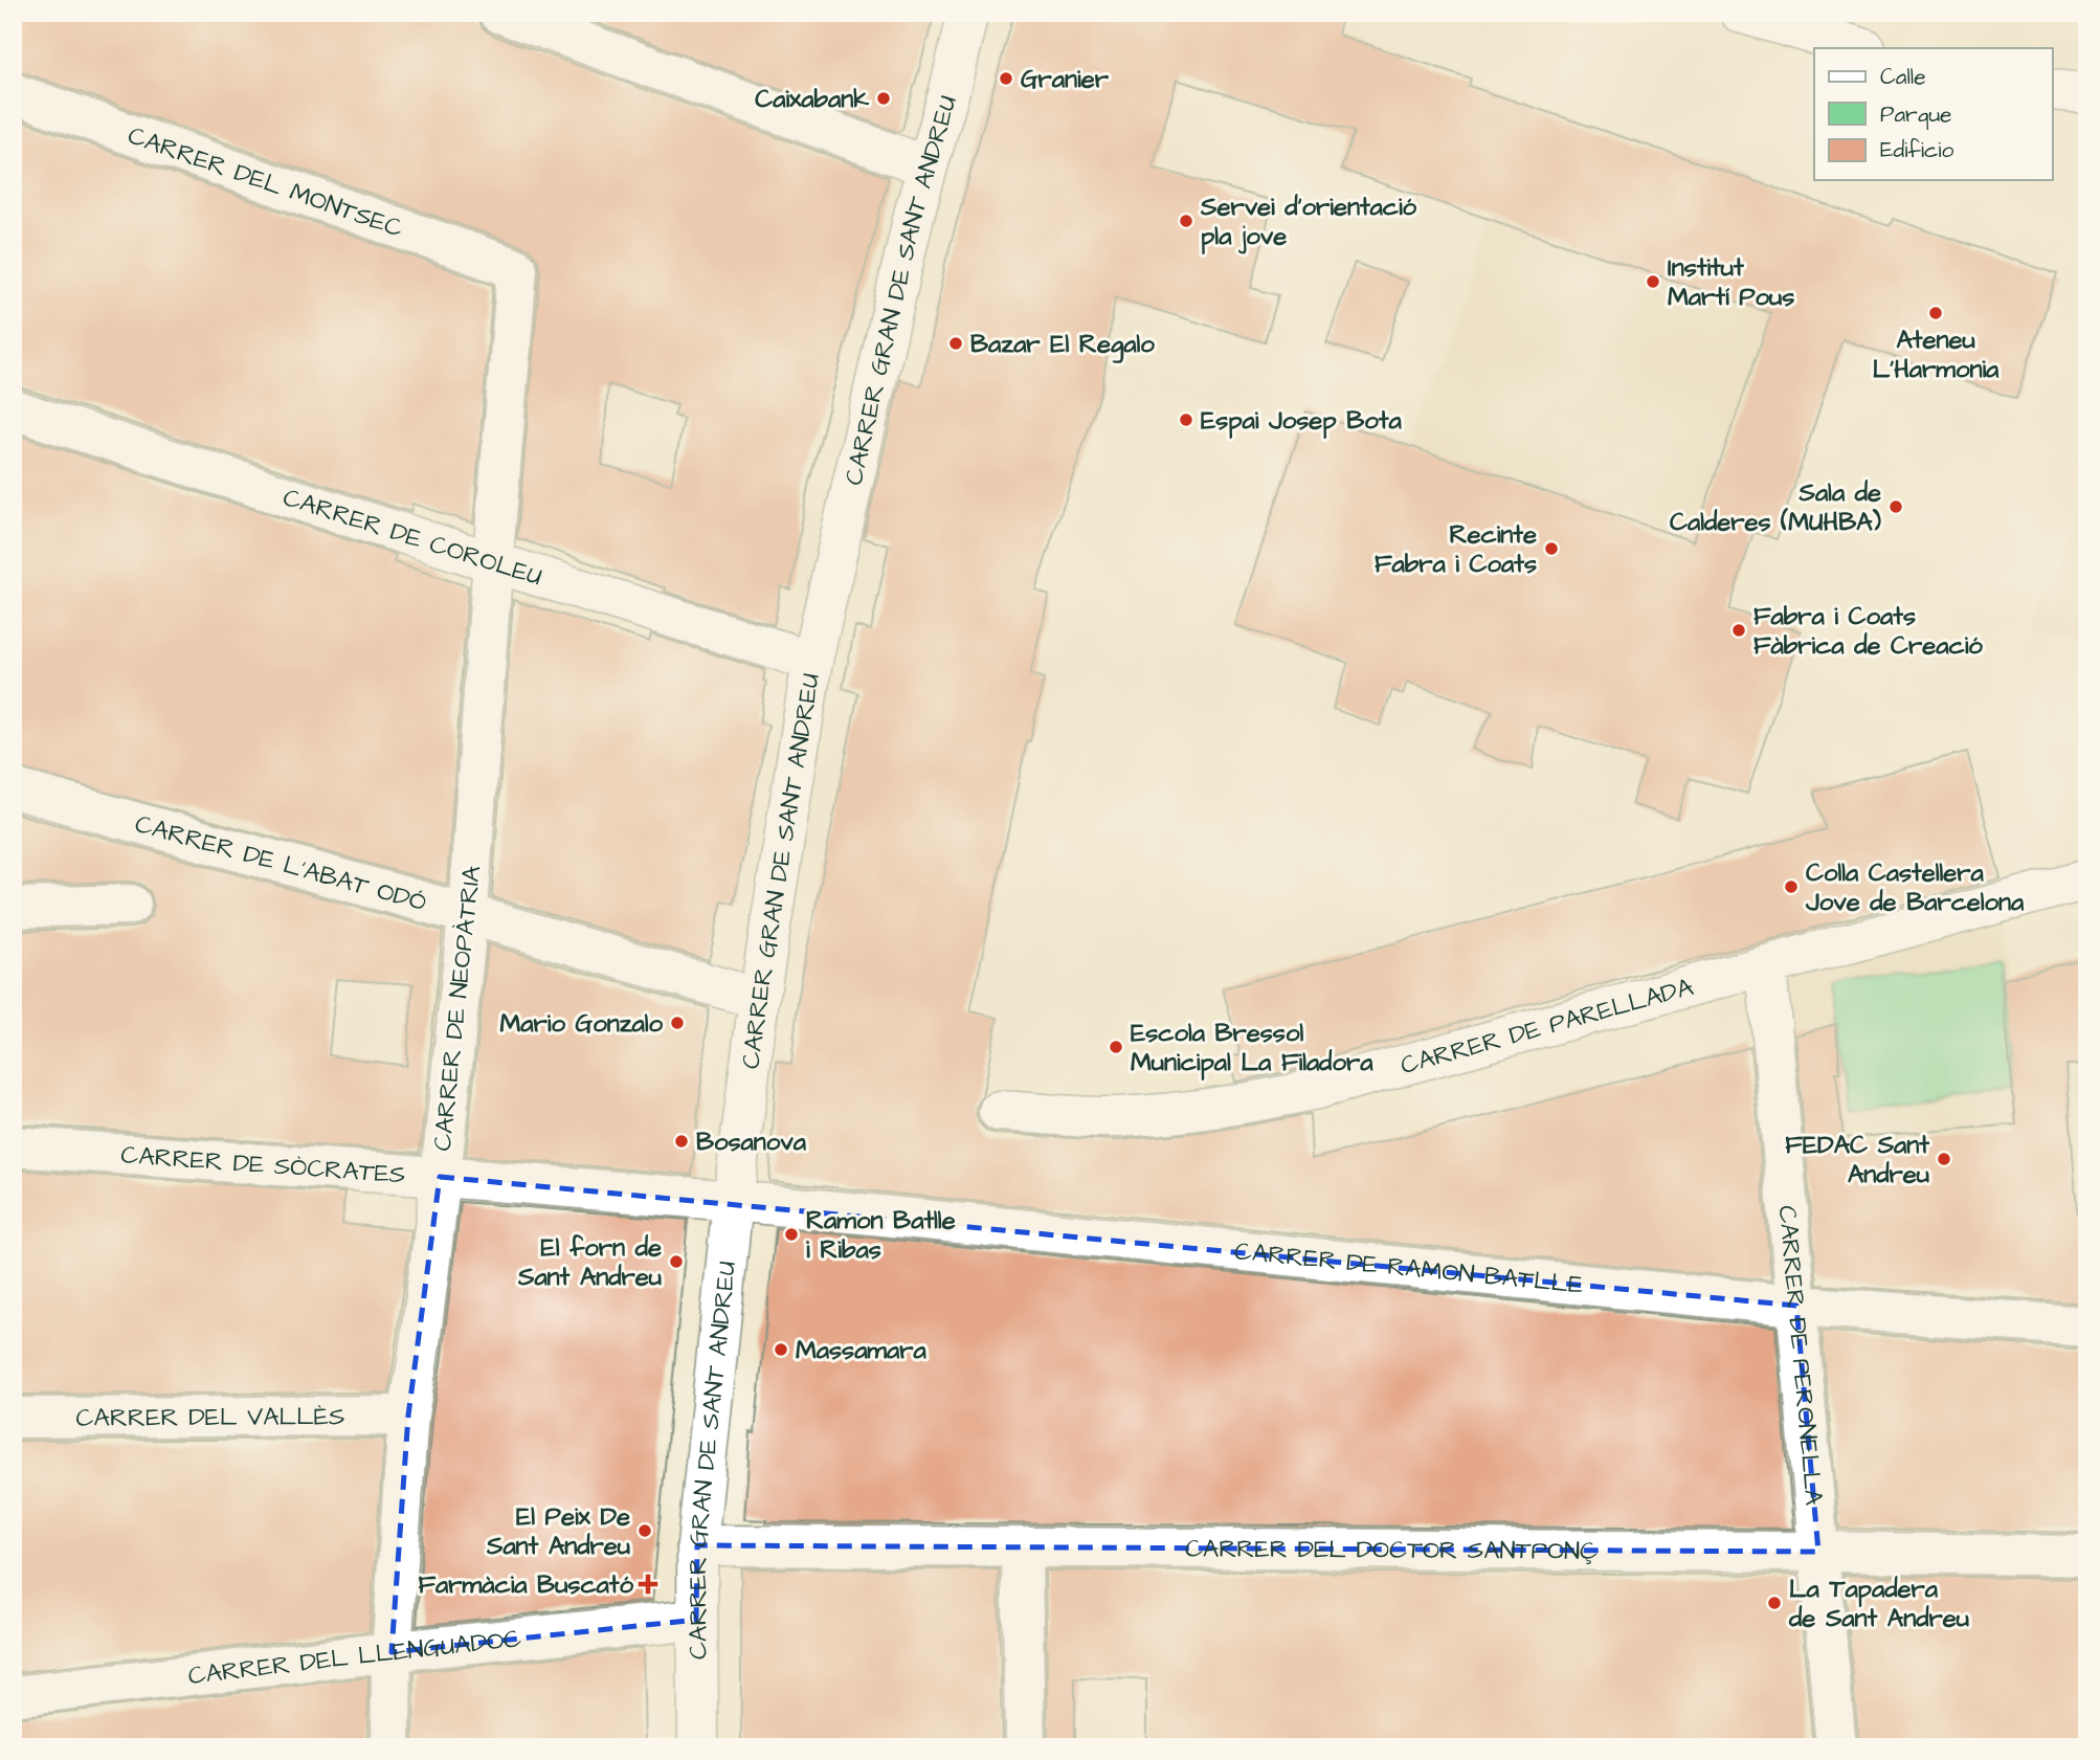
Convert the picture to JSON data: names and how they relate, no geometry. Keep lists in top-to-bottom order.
{
  "streets": {
    "street": [
      "CARRER DEL MONTSEC",
      "CARRER GRAN DE SANT ANDREU",
      "CARRER DE COROLEU",
      "CARRER DE L'ABAT ODÓ",
      "CARRER DE NEOPÀTRIA",
      "CARRER DE PARELLADA",
      "CARRER DE SÒCRATES",
      "CARRER DE RAMON BATLLE",
      "CARRER DE PERONELLA",
      "CARRER DEL VALLÈS",
      "CARRER DEL DOCTOR SANTPONÇ",
      "CARRER DEL LLENGUADOC"
    ]
  },
  "crossings": [
    ["CARRER DEL MONTSEC", "CARRER DE NEOPÀTRIA"],
    ["CARRER GRAN DE SANT ANDREU", "CARRER DE COROLEU"],
    ["CARRER GRAN DE SANT ANDREU", "CARRER DE L'ABAT ODÓ"],
    ["CARRER GRAN DE SANT ANDREU", "CARRER DE SÒCRATES"],
    ["CARRER GRAN DE SANT ANDREU", "CARRER DE RAMON BATLLE"],
    ["CARRER GRAN DE SANT ANDREU", "CARRER DEL DOCTOR SANTPONÇ"],
    ["CARRER GRAN DE SANT ANDREU", "CARRER DEL LLENGUADOC"],
    ["CARRER DE COROLEU", "CARRER DE NEOPÀTRIA"],
    ["CARRER DE L'ABAT ODÓ", "CARRER DE NEOPÀTRIA"],
    ["CARRER DE NEOPÀTRIA", "CARRER DE SÒCRATES"],
    ["CARRER DE NEOPÀTRIA", "CARRER DEL VALLÈS"],
    ["CARRER DE NEOPÀTRIA", "CARRER DEL LLENGUADOC"],
    ["CARRER DE PARELLADA", "CARRER DE PERONELLA"],
    ["CARRER DE SÒCRATES", "CARRER DE RAMON BATLLE"],
    ["CARRER DE RAMON BATLLE", "CARRER DE PERONELLA"],
    ["CARRER DE PERONELLA", "CARRER DEL DOCTOR SANTPONÇ"]
  ],
  "places": {
    "other": [
      "Granier",
      "Caixabank",
      "Servei d'orientació pla jove",
      "Institut Martí Pous",
      "Ateneu L'Harmonia",
      "Bazar El Regalo",
      "Espai Josep Bota",
      "Sala de Calderes (MUHBA)",
      "Recinte Fabra i Coats",
      "Fabra i Coats Fàbrica de Creació",
      "Colla Castellera Jove de Barcelona",
      "Mario Gonzalo",
      "Escola Bressol Municipal La Filadora",
      "Bosanova",
      "FEDAC Sant Andreu",
      "Ramon Batlle i Ribas",
      "El forn de Sant Andreu",
      "Massamara",
      "El Peix De Sant Andreu",
      "La Tapadera de Sant Andreu"
    ],
    "health": ["Farmàcia Buscató"]
  },
  "legend": ["Calle", "Parque", "Edificio"]
}
